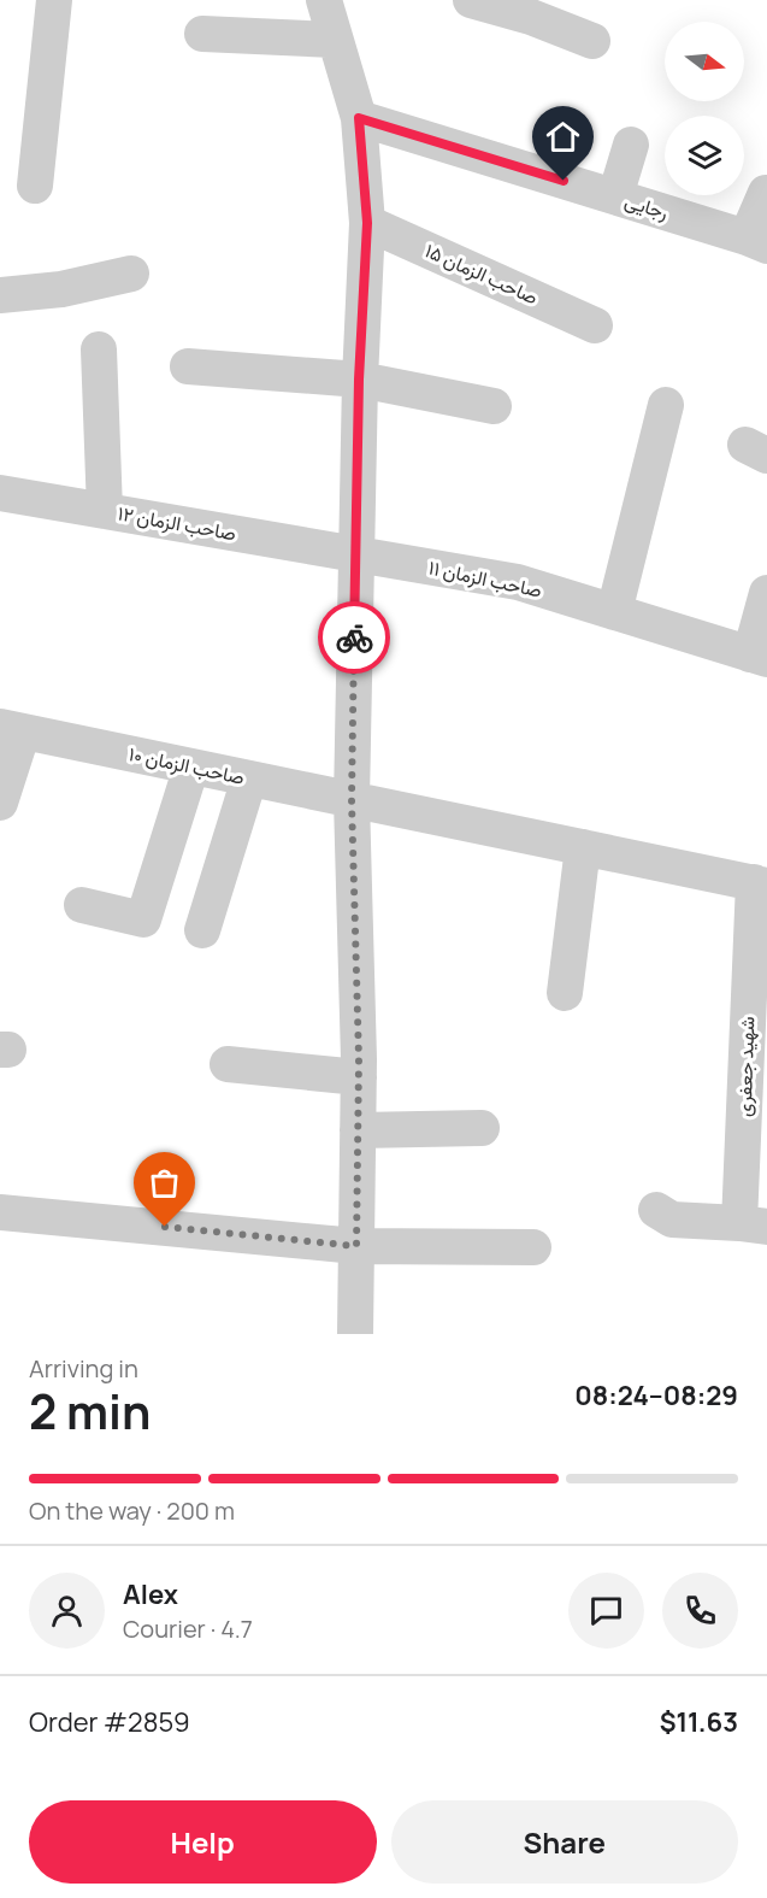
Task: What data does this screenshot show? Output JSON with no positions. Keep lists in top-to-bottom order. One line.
{"streets":{"street":["رجایی","صاحب الزمان ۱۵","صاحب الزمان ۱۲","صاحب الزمان ۱۱","صاحب الزمان ۱۰","شهید جعفری"]},"crossings":[["صاحب الزمان ۱۲","صاحب الزمان ۱۱"],["صاحب الزمان ۱۰","شهید جعفری"]],"north":"right","page":{"heading":["2 min","Arriving in","08:24–08:29"],"panel":["Alex","Courier · 4.7","Order #2859","$11.63"],"bar":"On the way · 200 m","buttons":["Help","Share"]}}
